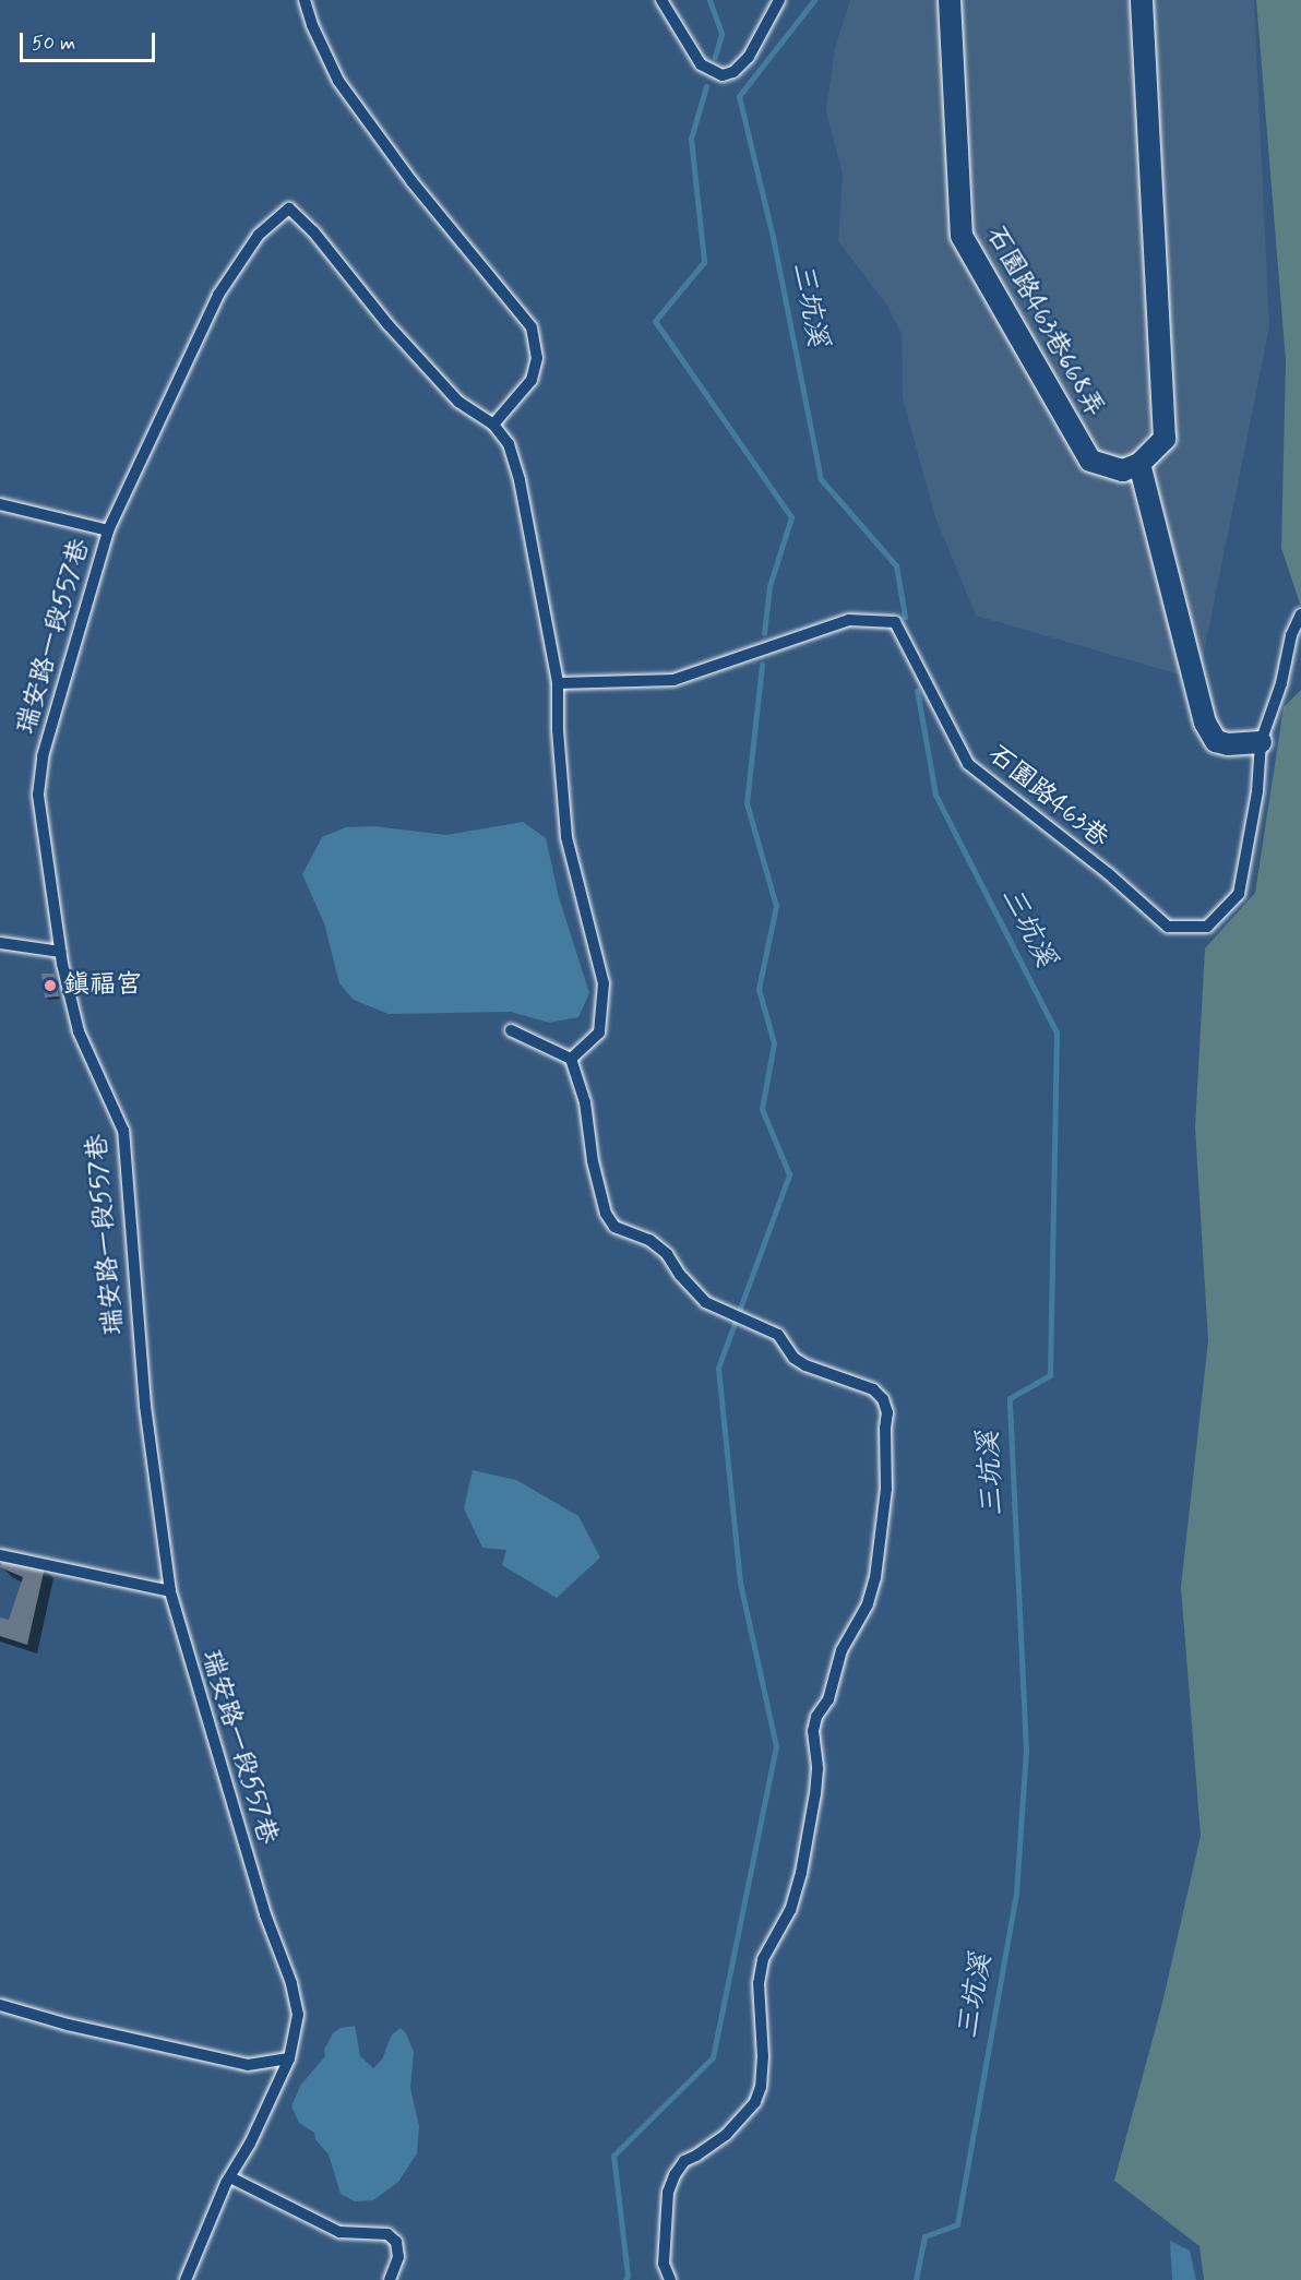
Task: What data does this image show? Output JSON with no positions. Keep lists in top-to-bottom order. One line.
{"streets":{"street":["石園路463巷668弄"],"lane":["瑞安路一段557巷","石園路463巷"]},"water":["三坑溪"],"places":["鎮福宮"],"scale_bar":"50 m"}
